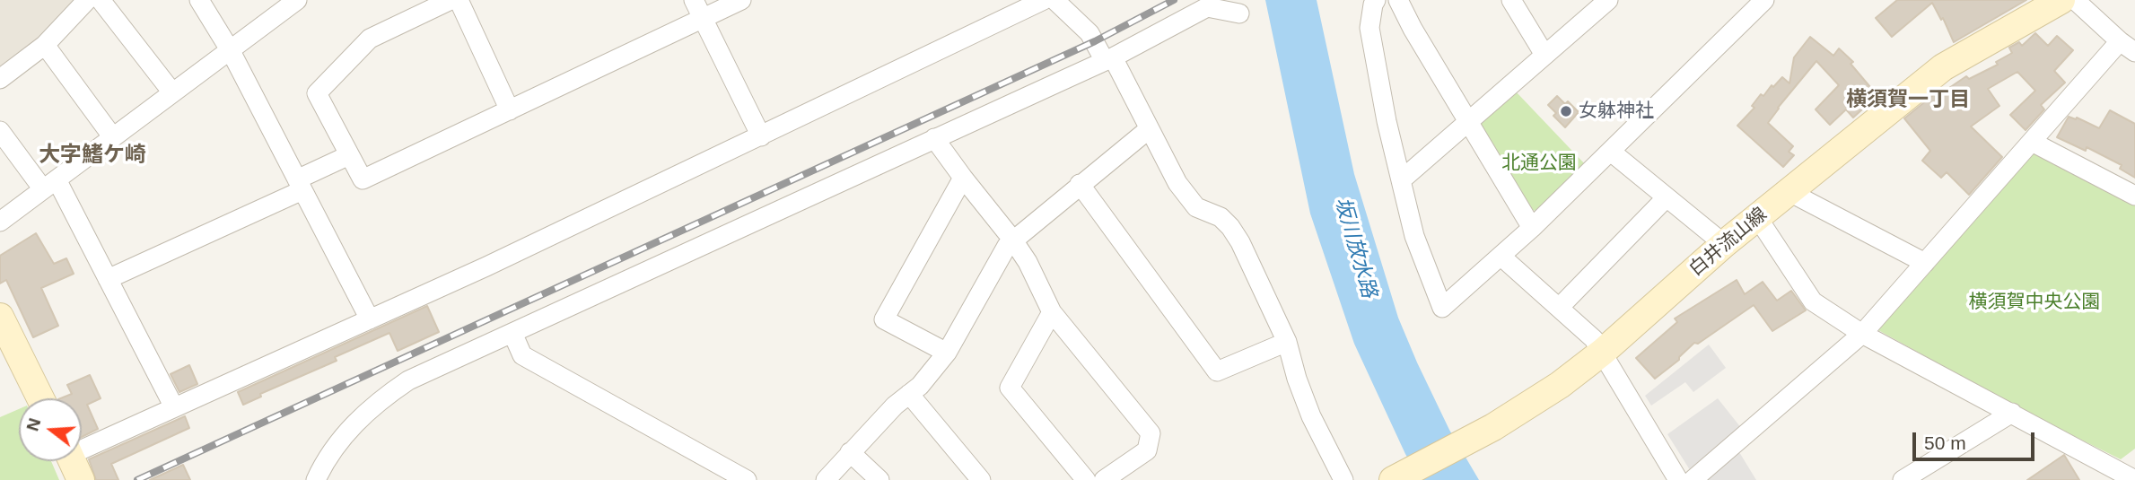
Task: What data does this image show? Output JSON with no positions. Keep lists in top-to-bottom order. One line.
{"streets":{"main road":["白井流山線"]},"districts":["横須賀一丁目","大字鰭ケ崎"],"water":["坂川放水路"],"parks":["北通公園","横須賀中央公園"],"places":["女躰神社"],"scale_bar":"50 m","north":"left"}
